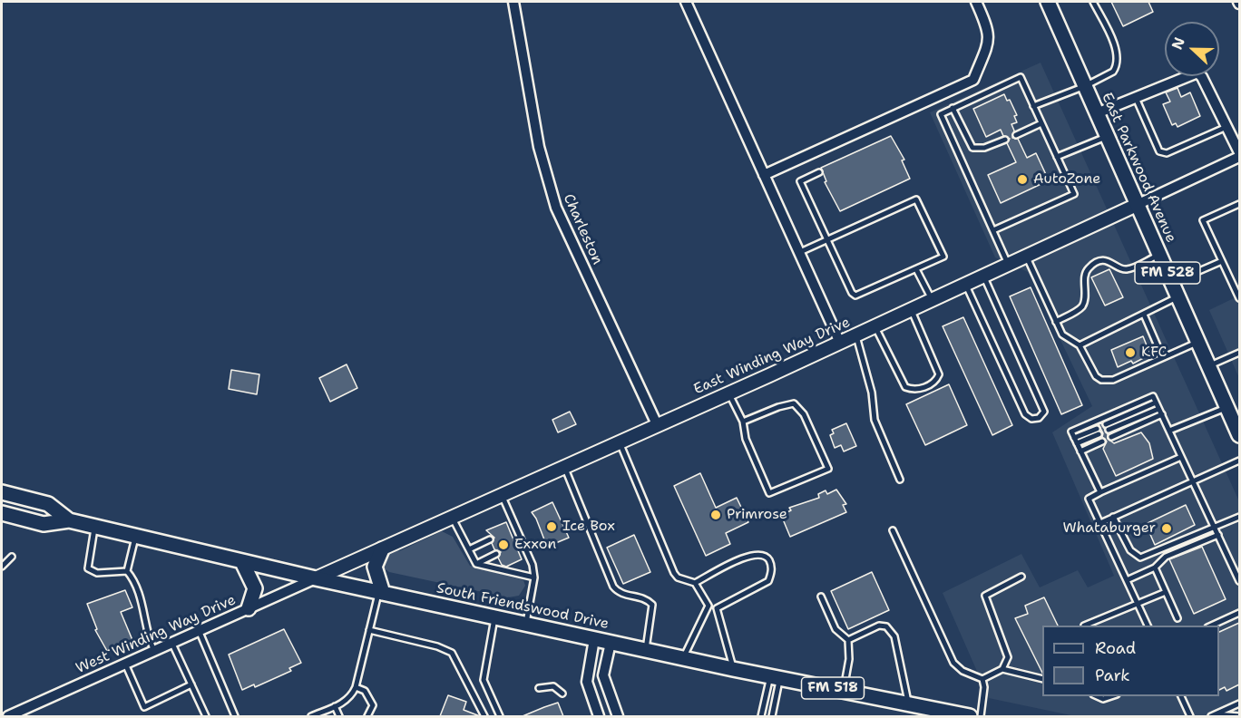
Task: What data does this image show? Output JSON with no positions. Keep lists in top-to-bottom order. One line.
{"streets":{"main road":["East Parkwood Avenue","FM 528","South Friendswood Drive","FM 518"],"street":["Charleston","East Winding Way Drive","West Winding Way Drive"]},"crossings":[["East Parkwood Avenue","East Winding Way Drive"],["Charleston","East Winding Way Drive"],["East Winding Way Drive","South Friendswood Drive"],["East Winding Way Drive","West Winding Way Drive"],["South Friendswood Drive","West Winding Way Drive"]],"places":["AutoZone","KFC","Primrose","Ice Box","Whataburger","Exxon"],"legend":["Road","Park"],"north":"left"}
